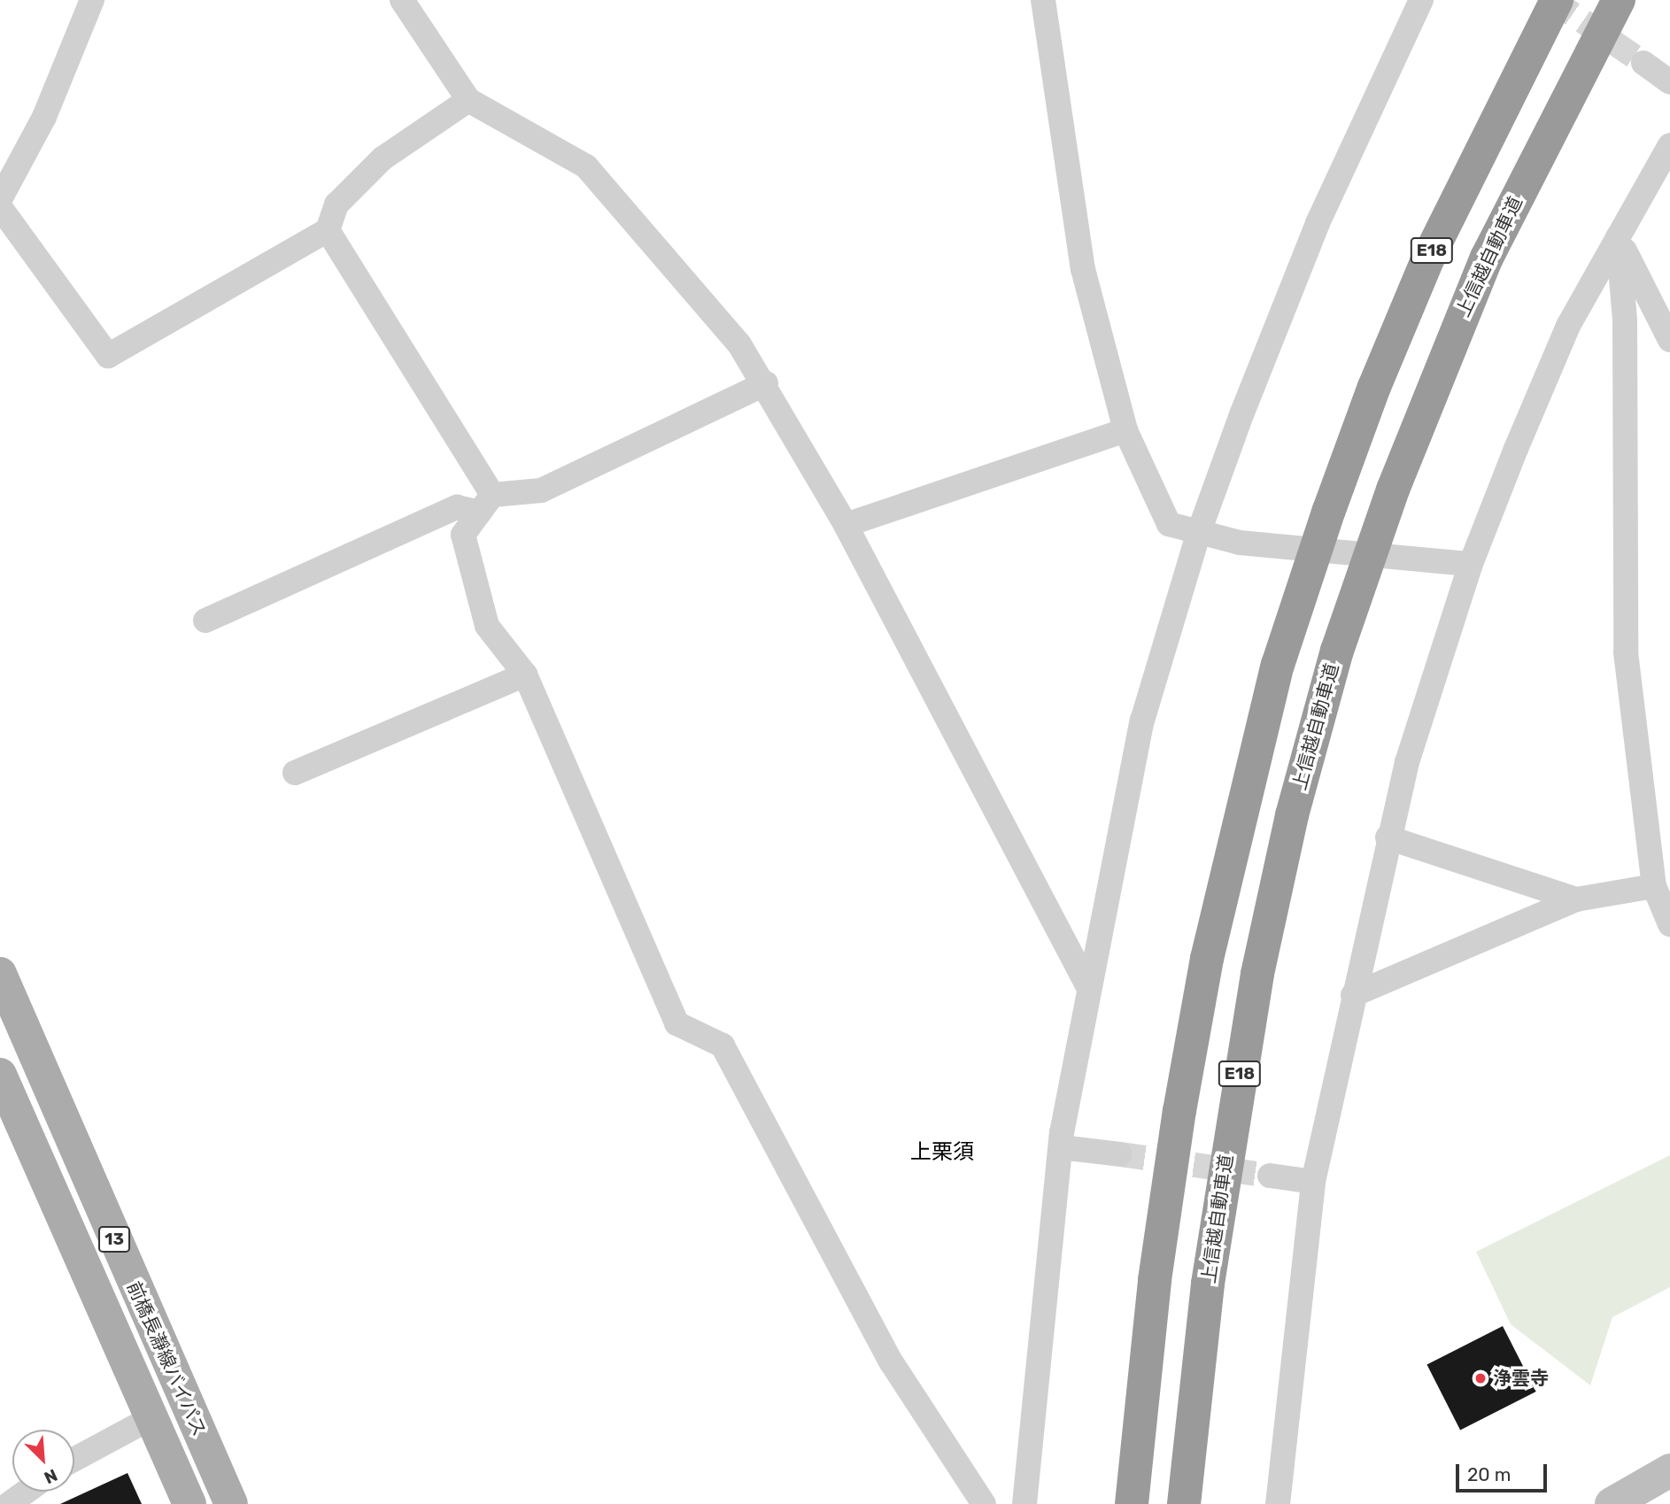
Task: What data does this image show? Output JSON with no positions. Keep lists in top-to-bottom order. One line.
{"streets":{"highway":["E18","上信越自動車道"],"main road":["13","前橋長瀞線バイパス"]},"districts":["上栗須"],"places":["浄雲寺"],"scale_bar":"20 m","north":"bottom right"}
